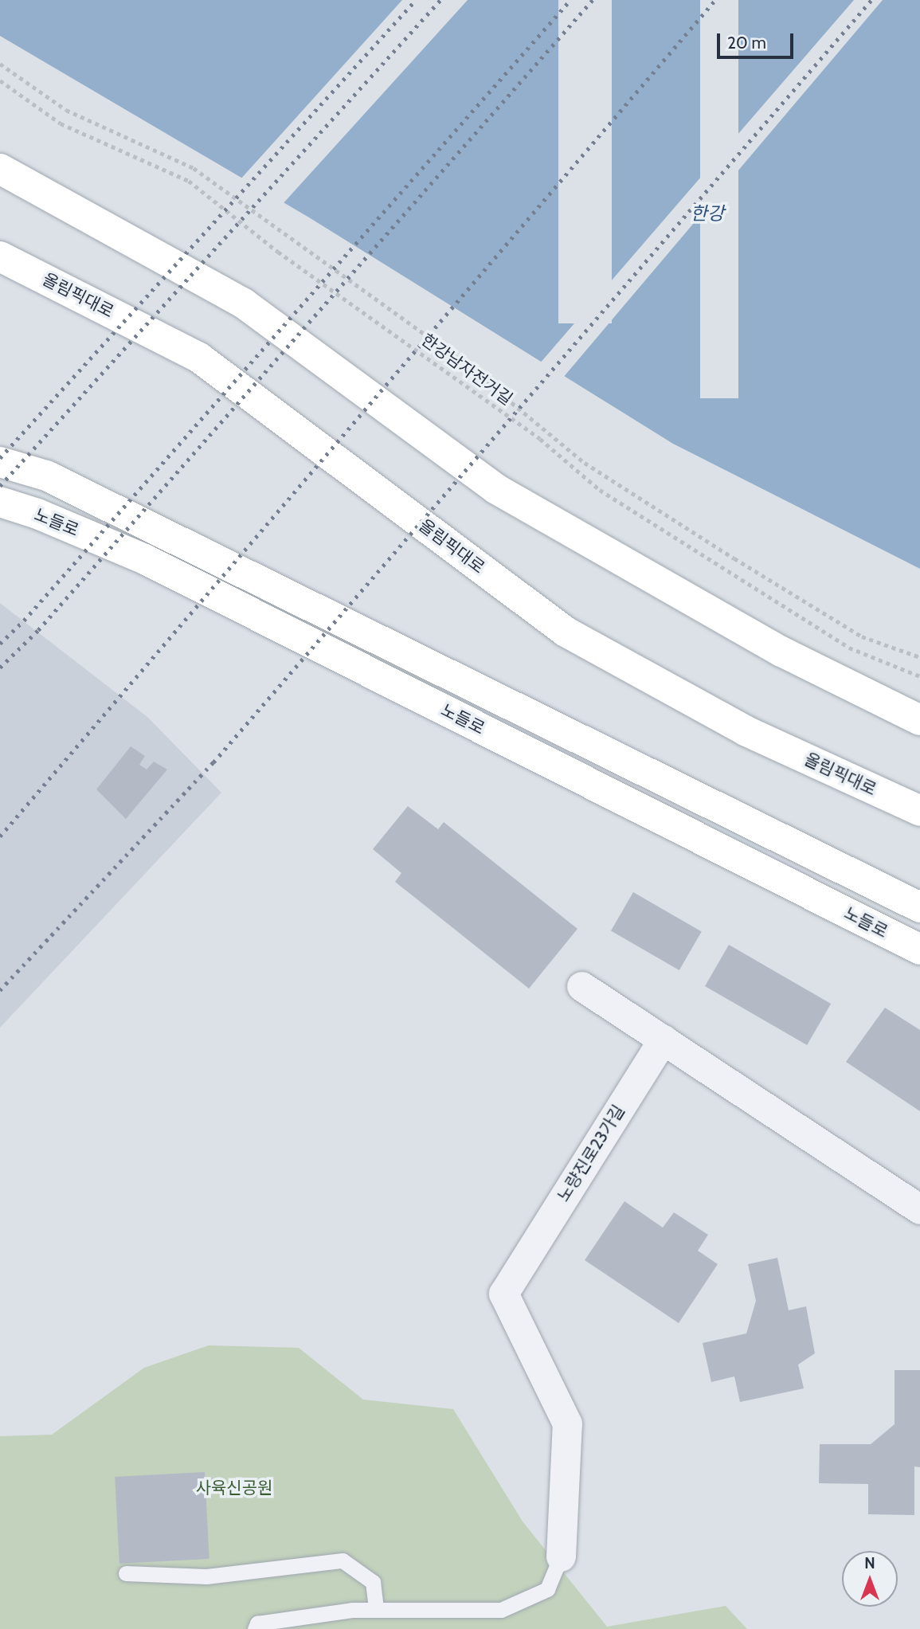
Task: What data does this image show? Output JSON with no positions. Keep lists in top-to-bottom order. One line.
{"streets":{"main road":["올림픽대로","노들로"],"street":["노량진로23가길"],"path":["한강남자전거길"]},"water":["한강"],"parks":["사육신공원"],"scale_bar":"20 m","north":"top"}
